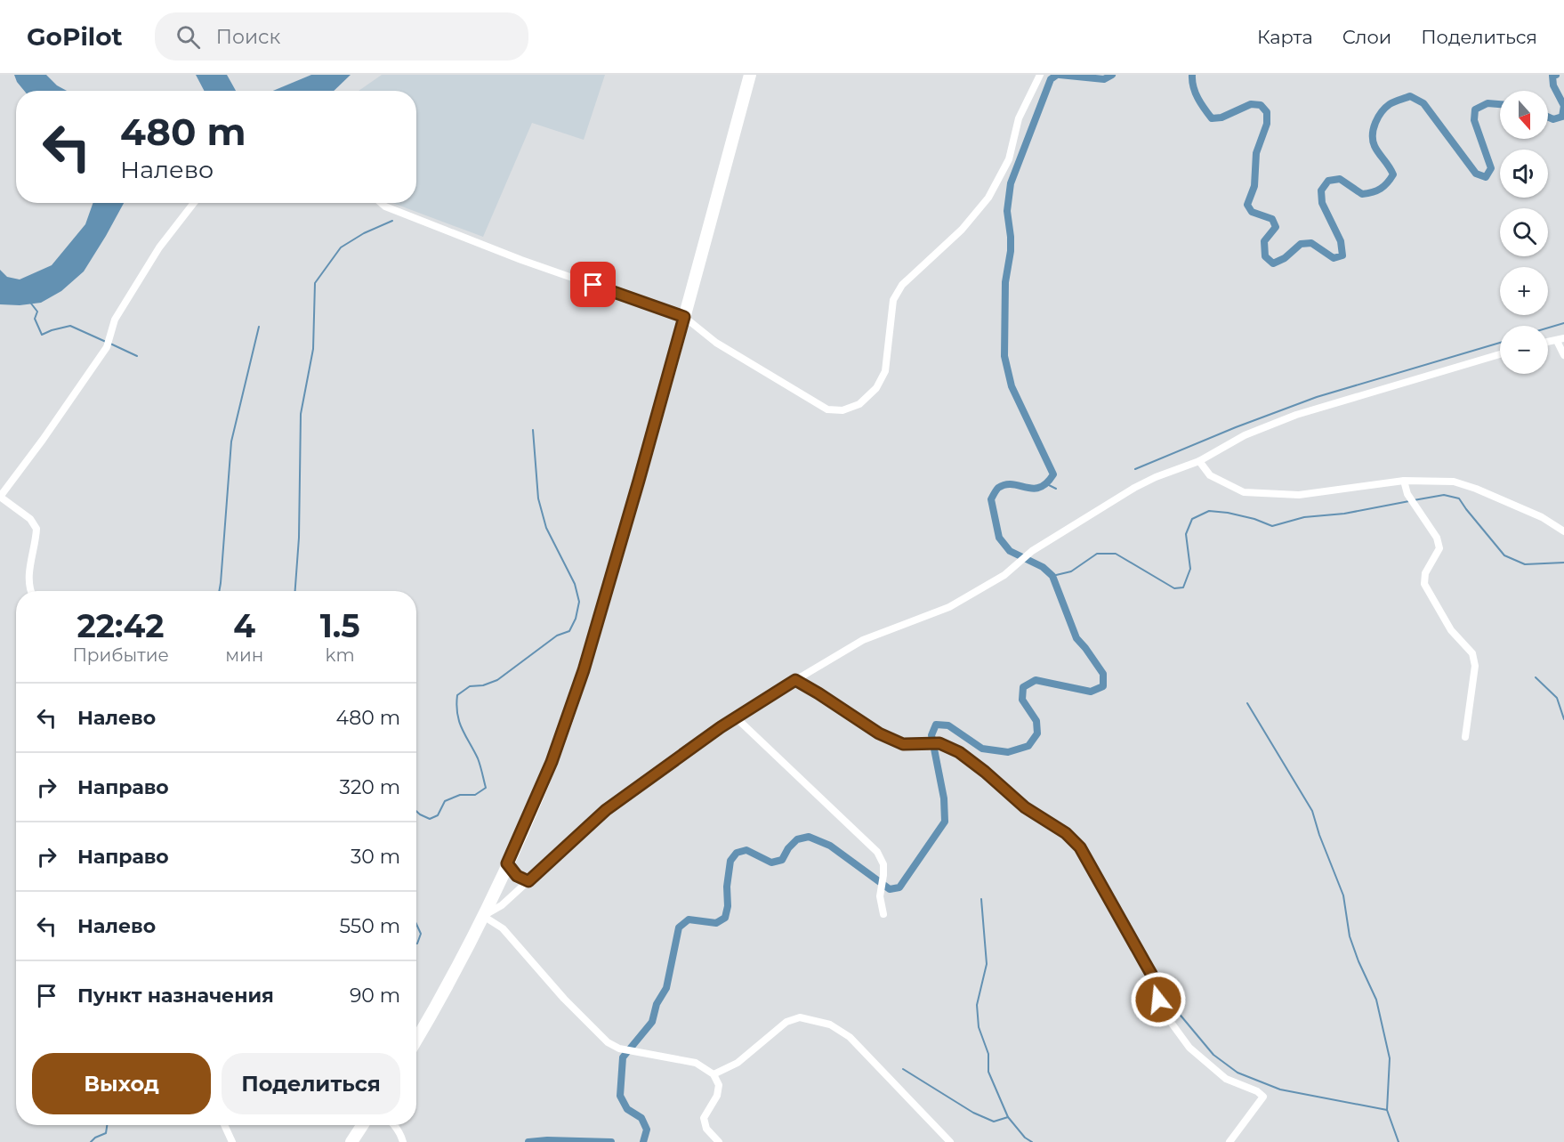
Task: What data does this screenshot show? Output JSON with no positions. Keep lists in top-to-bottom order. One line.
{"north":"bottom","page":{"header":"GoPilot","search":"Поиск","nav":["Карта","Слои","Поделиться"],"map_buttons":["+","−"],"turn":["480 m","Налево"],"eta":["22:42","Прибытие","4","мин","1.5","km"],"list":[{"name":"Налево","value":"480 m"},{"name":"Направо","value":"320 m"},{"name":"Направо","value":"30 m"},{"name":"Налево","value":"550 m"},{"name":"Пункт назначения","value":"90 m"}],"buttons":["Выход","Поделиться"]}}
